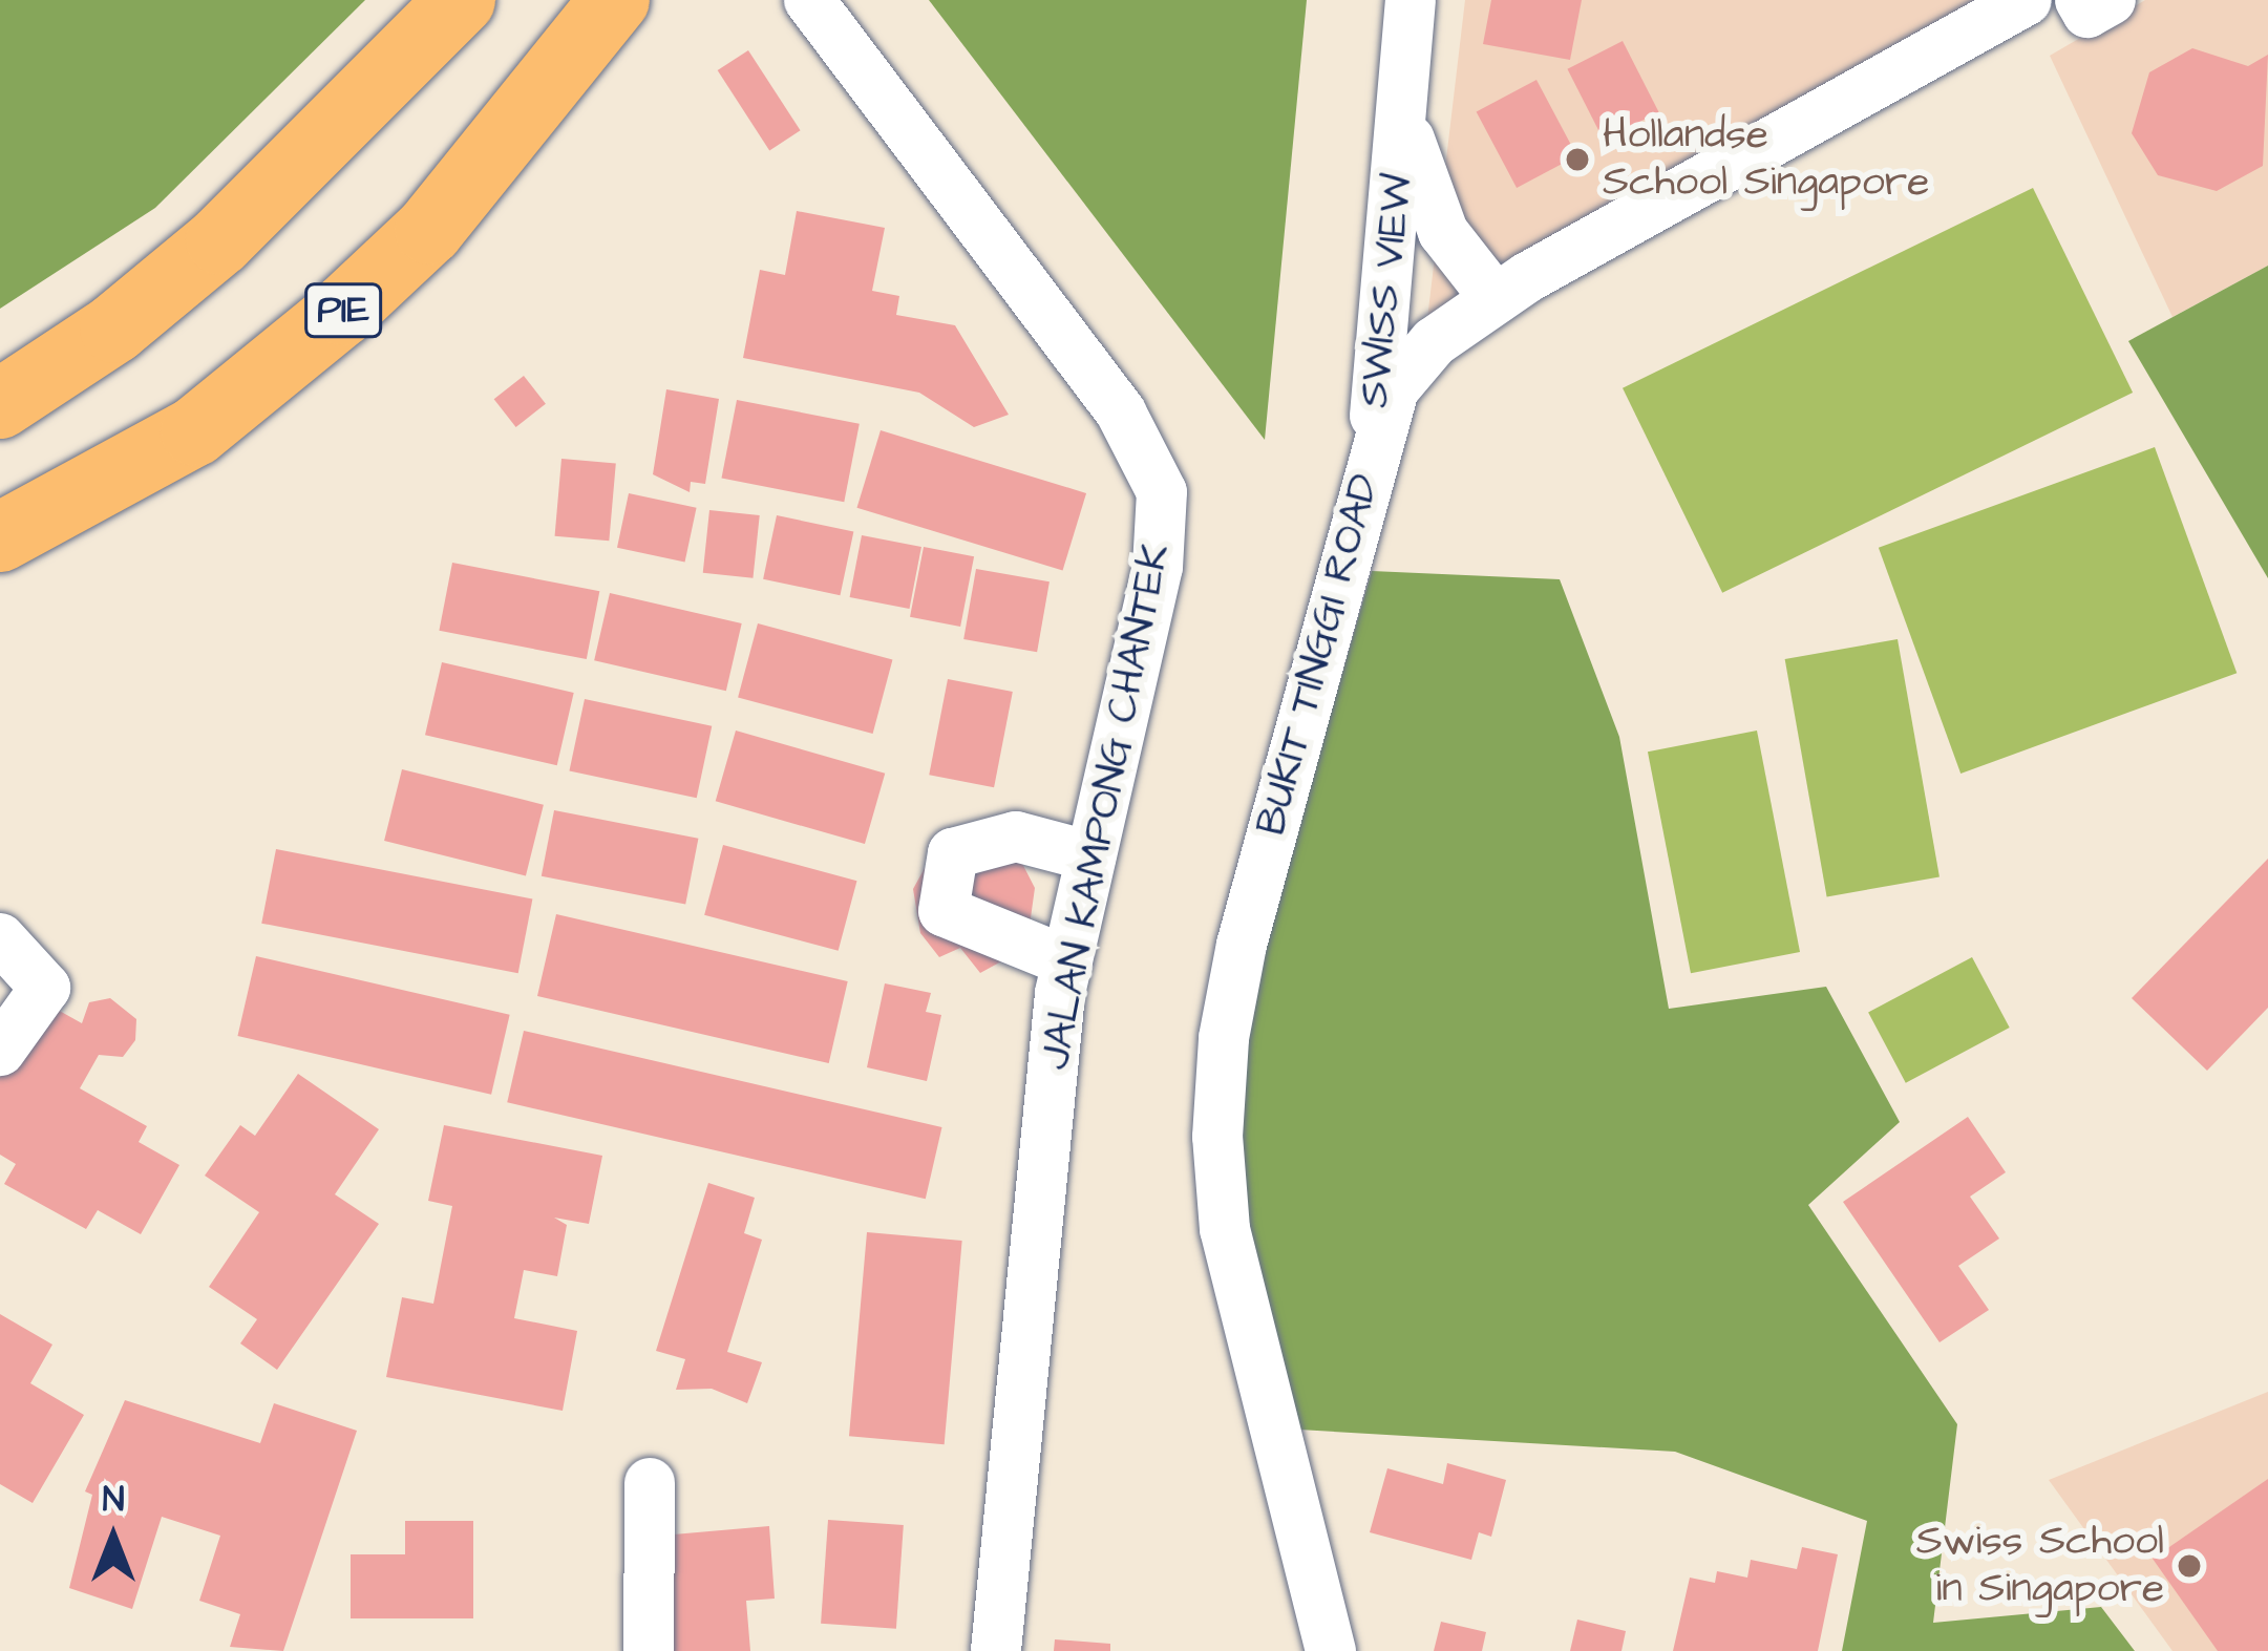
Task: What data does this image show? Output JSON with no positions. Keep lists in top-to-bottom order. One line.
{"streets":{"highway":["PIE"],"street":["SWISS VIEW","BUKIT TINGGI ROAD","JALAN KAMPONG CHANTEK"]},"crossings":[["SWISS VIEW","BUKIT TINGGI ROAD"]],"places":["Hollandse School Singapore","Swiss School in Singapore"],"north":"top"}
